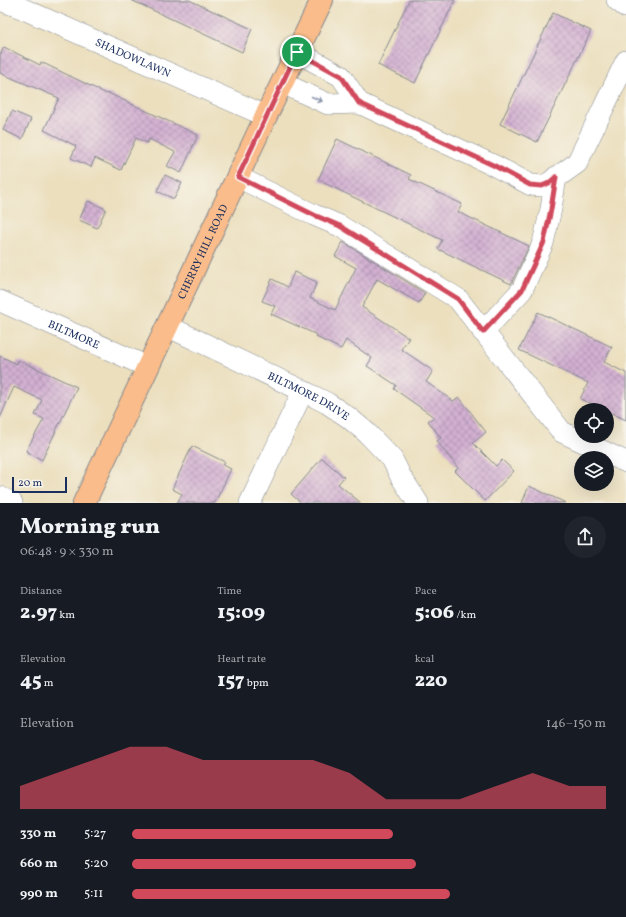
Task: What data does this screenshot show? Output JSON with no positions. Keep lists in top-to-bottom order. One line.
{"streets":{"main road":["CHERRY HILL ROAD"],"street":["SHADOWLAWN","BILTMORE","BILTMORE DRIVE"]},"crossings":[["SHADOWLAWN","CHERRY HILL ROAD"],["CHERRY HILL ROAD","BILTMORE"],["CHERRY HILL ROAD","BILTMORE DRIVE"]],"scale_bar":"20 m","page":{"scale":"20 m","heading":["Morning run","06:48 · 9 × 330 m"],"stats":[["Distance","2.97 km"],["Time","15:09"],["Pace","5:06 /km"],["Elevation","45 m"],["Heart rate","157 bpm"],["kcal","220"]],"chart":["Elevation","146–150 m"],"list":[{"name":"330 m","note":"5:27"},{"name":"660 m","note":"5:20"},{"name":"990 m","note":"5:11"}]}}
